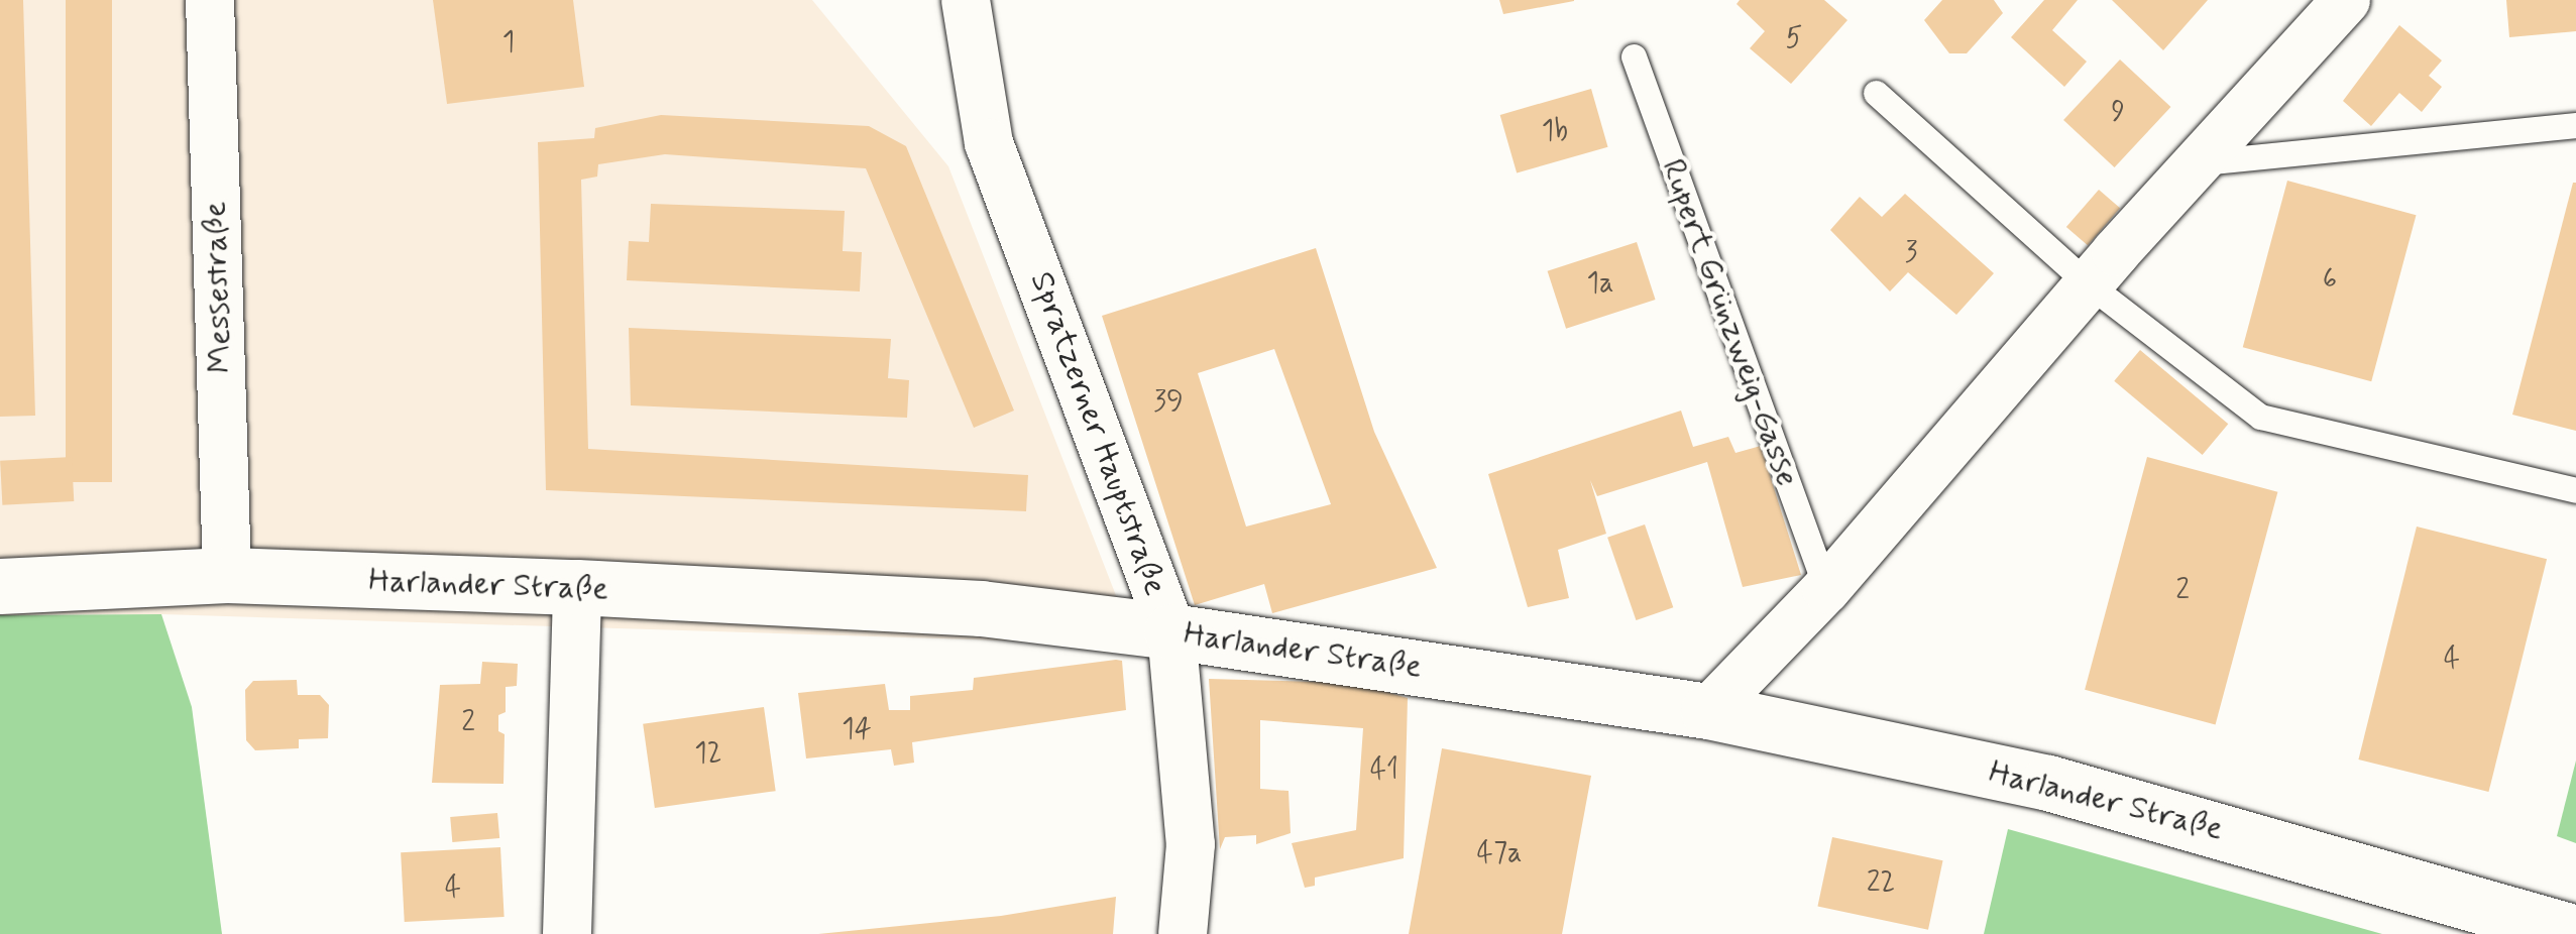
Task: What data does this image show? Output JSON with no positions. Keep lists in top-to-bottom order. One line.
{"streets":{"main road":["Harlander Straße"],"street":["Messestraße","Spratzerner Hauptstraße"],"lane":["Rupert Grünzweig-Gasse"]},"crossings":[["Messestraße","Harlander Straße"],["Spratzerner Hauptstraße","Harlander Straße"]],"house_numbers":["5","1","9","1b","3","6","1a","39","2","4","2","14","12","41","47a","22","4"]}
